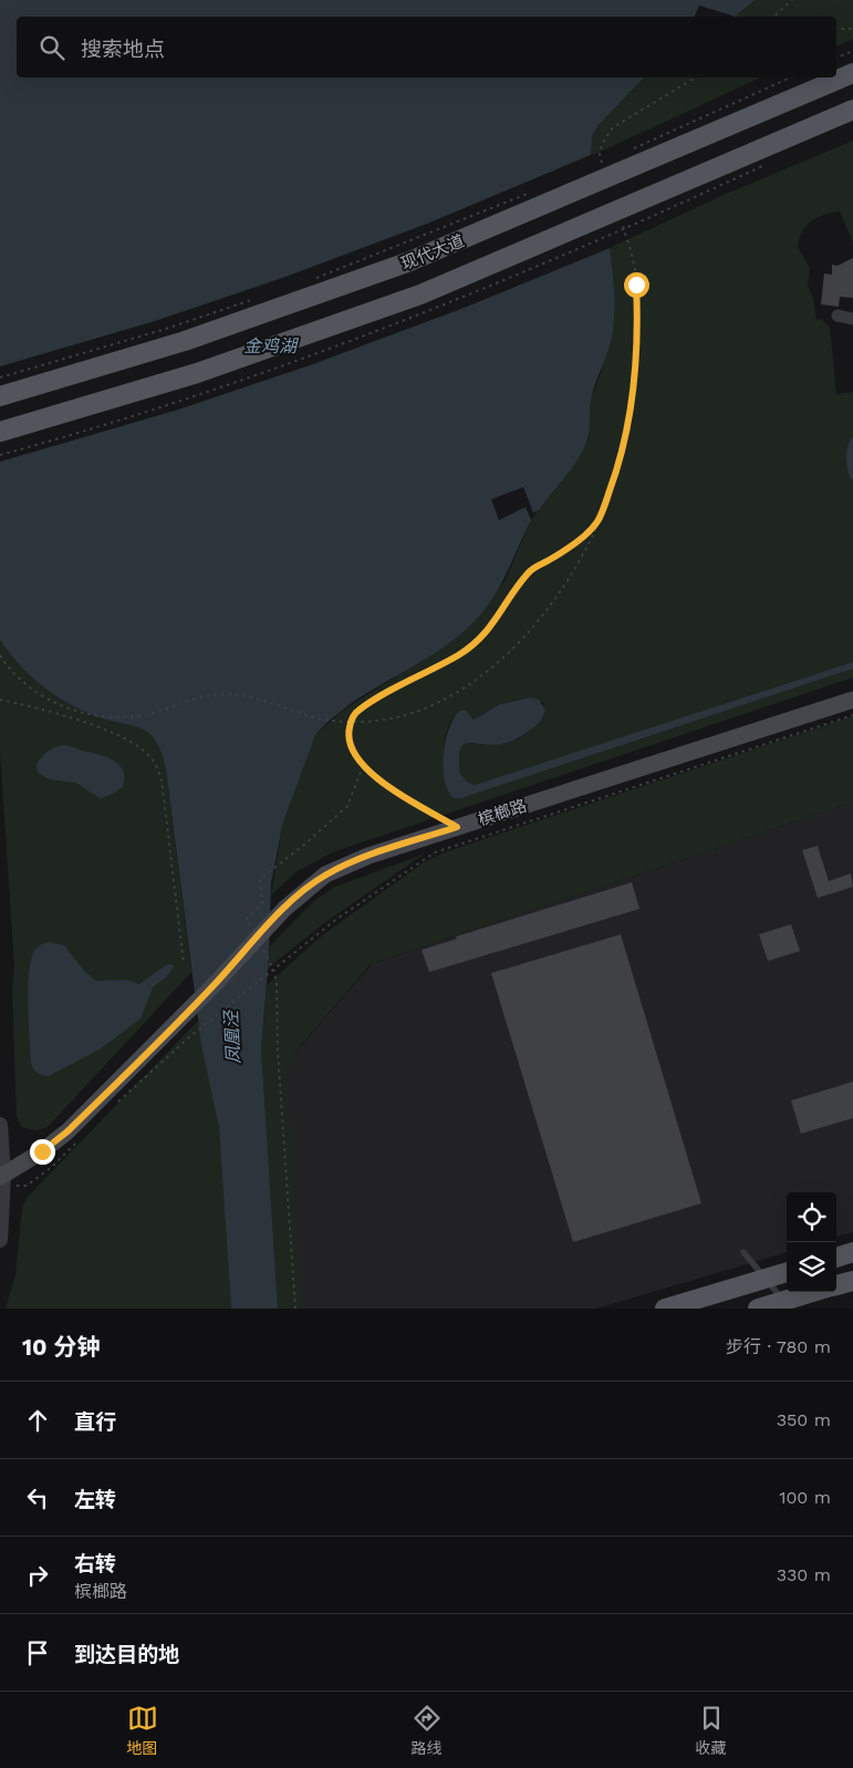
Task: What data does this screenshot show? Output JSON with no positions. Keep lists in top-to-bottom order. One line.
{"streets":{"main road":["现代大道","槟榔路"]},"water":["金鸡湖","凤凰泾"],"page":{"search":"搜索地点","heading":["10 分钟","步行 · 780 m"],"list":[["直行","350 m"],["左转","100 m"],["右转","槟榔路","330 m"],"到达目的地"],"nav":["地图","路线","收藏"]}}
